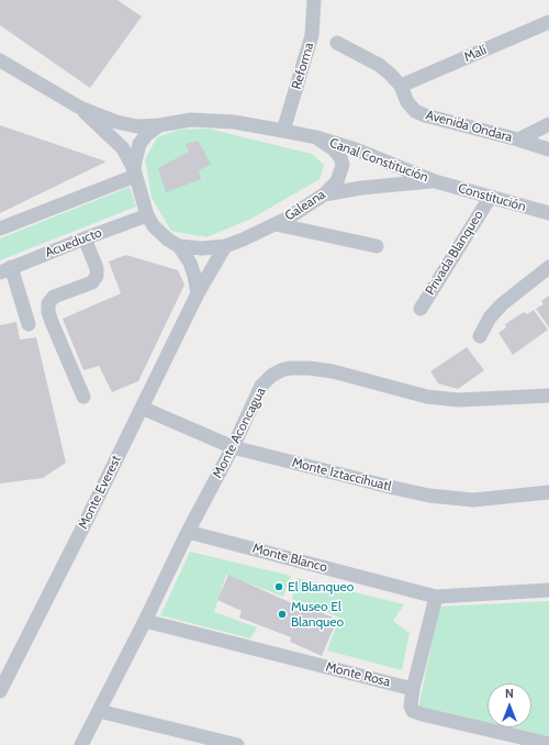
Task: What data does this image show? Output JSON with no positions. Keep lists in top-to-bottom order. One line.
{"streets":{"street":["Malí","Reforma","Avenida Ondara","Canal Constitución","Constitución","Galeana","Acueducto","Privada Blanqueo","Monte Aconcagua","Monte Iztaccíhuatl","Monte Everest","Monte Blanco","Monte Rosa"]},"crossings":[["Malí","Avenida Ondara"],["Reforma","Galeana"],["Canal Constitución","Constitución"],["Canal Constitución","Galeana"],["Constitución","Privada Blanqueo"],["Galeana","Monte Everest"],["Monte Aconcagua","Monte Iztaccíhuatl"],["Monte Aconcagua","Monte Blanco"],["Monte Aconcagua","Monte Rosa"],["Monte Iztaccíhuatl","Monte Everest"]],"places":["El Blanqueo","Museo El Blanqueo"],"north":"top"}
